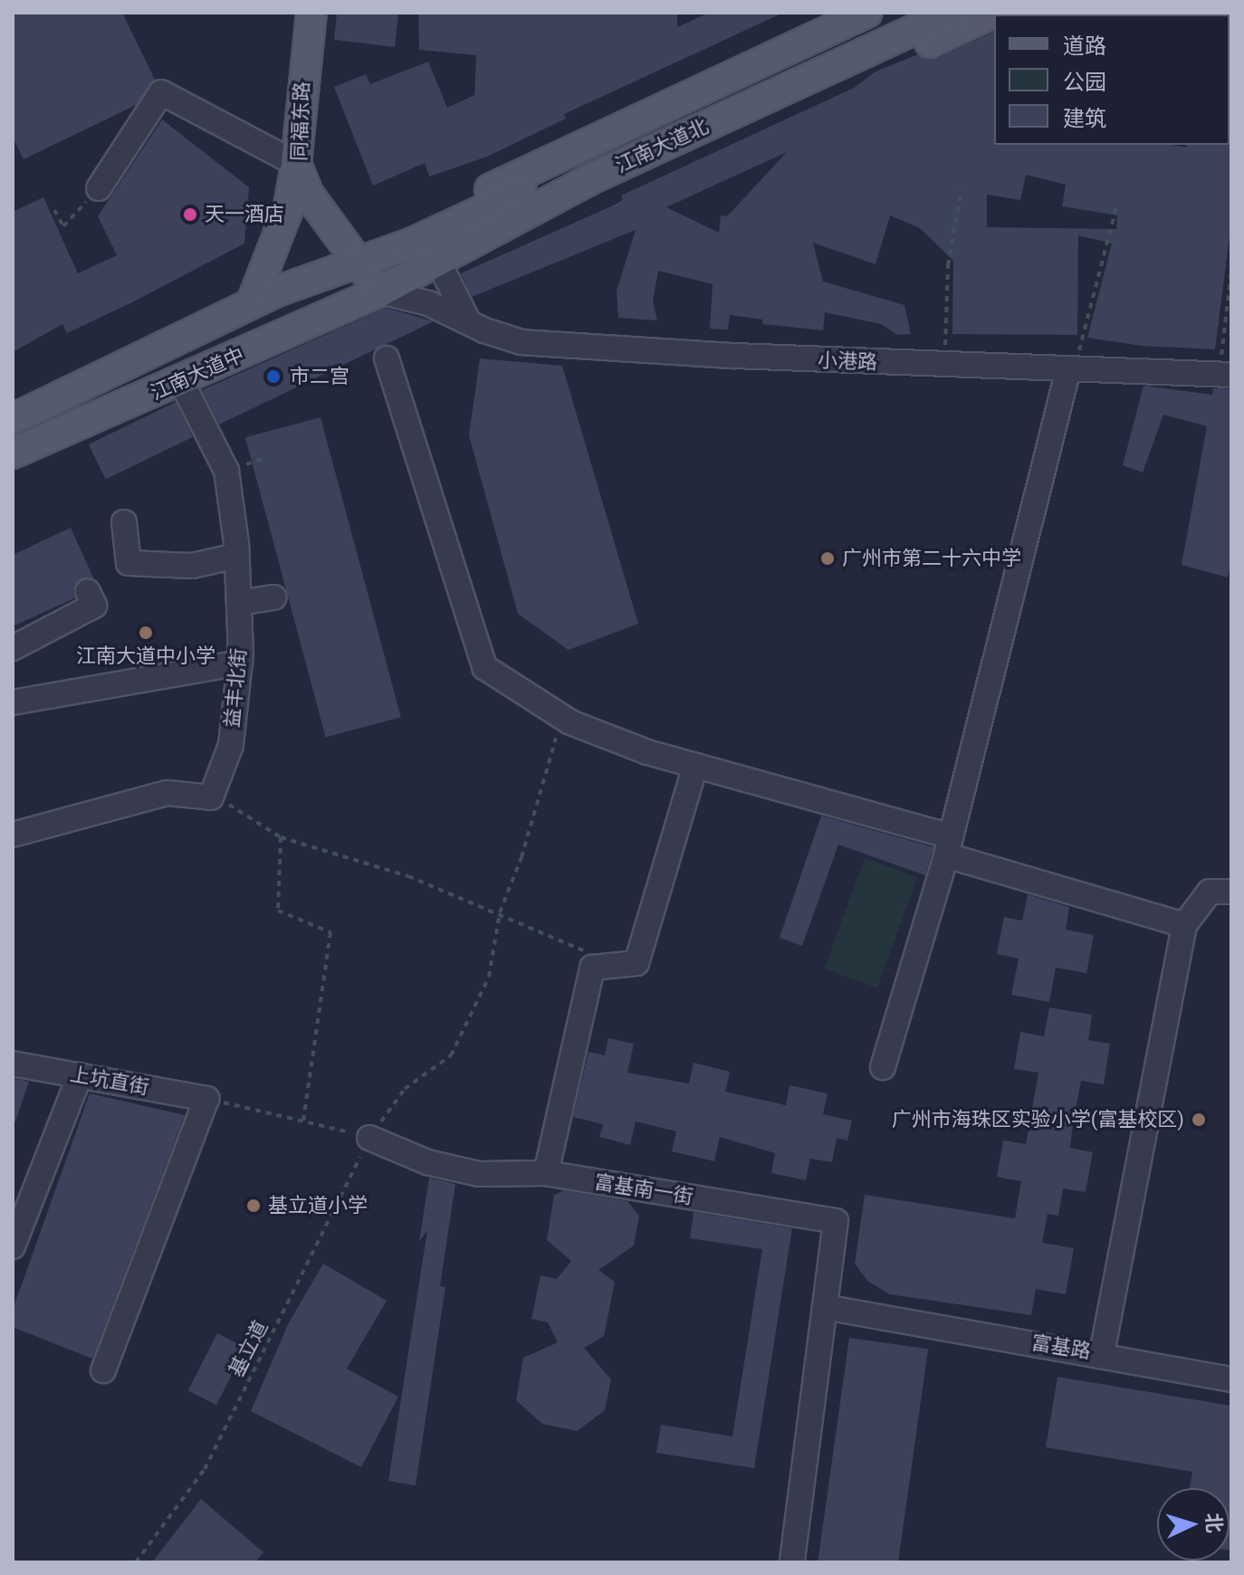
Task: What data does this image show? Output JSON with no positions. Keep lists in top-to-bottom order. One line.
{"streets":{"main road":["同福东路","江南大道北","江南大道中"],"street":["小港路","益丰北街","上坑直街","富基南一街","富基路"],"path":["基立道"]},"crossings":[["同福东路","江南大道北"],["同福东路","小港路"],["同福东路","江南大道中"],["江南大道北","小港路"],["江南大道北","江南大道中"],["小港路","江南大道中"],["江南大道中","益丰北街"],["富基南一街","富基路"],["富基南一街","基立道"]],"places":["天一酒店","市二宫","广州市第二十六中学","江南大道中小学","广州市海珠区实验小学(富基校区)","基立道小学"],"legend":["道路","公园","建筑"],"north":"right"}
